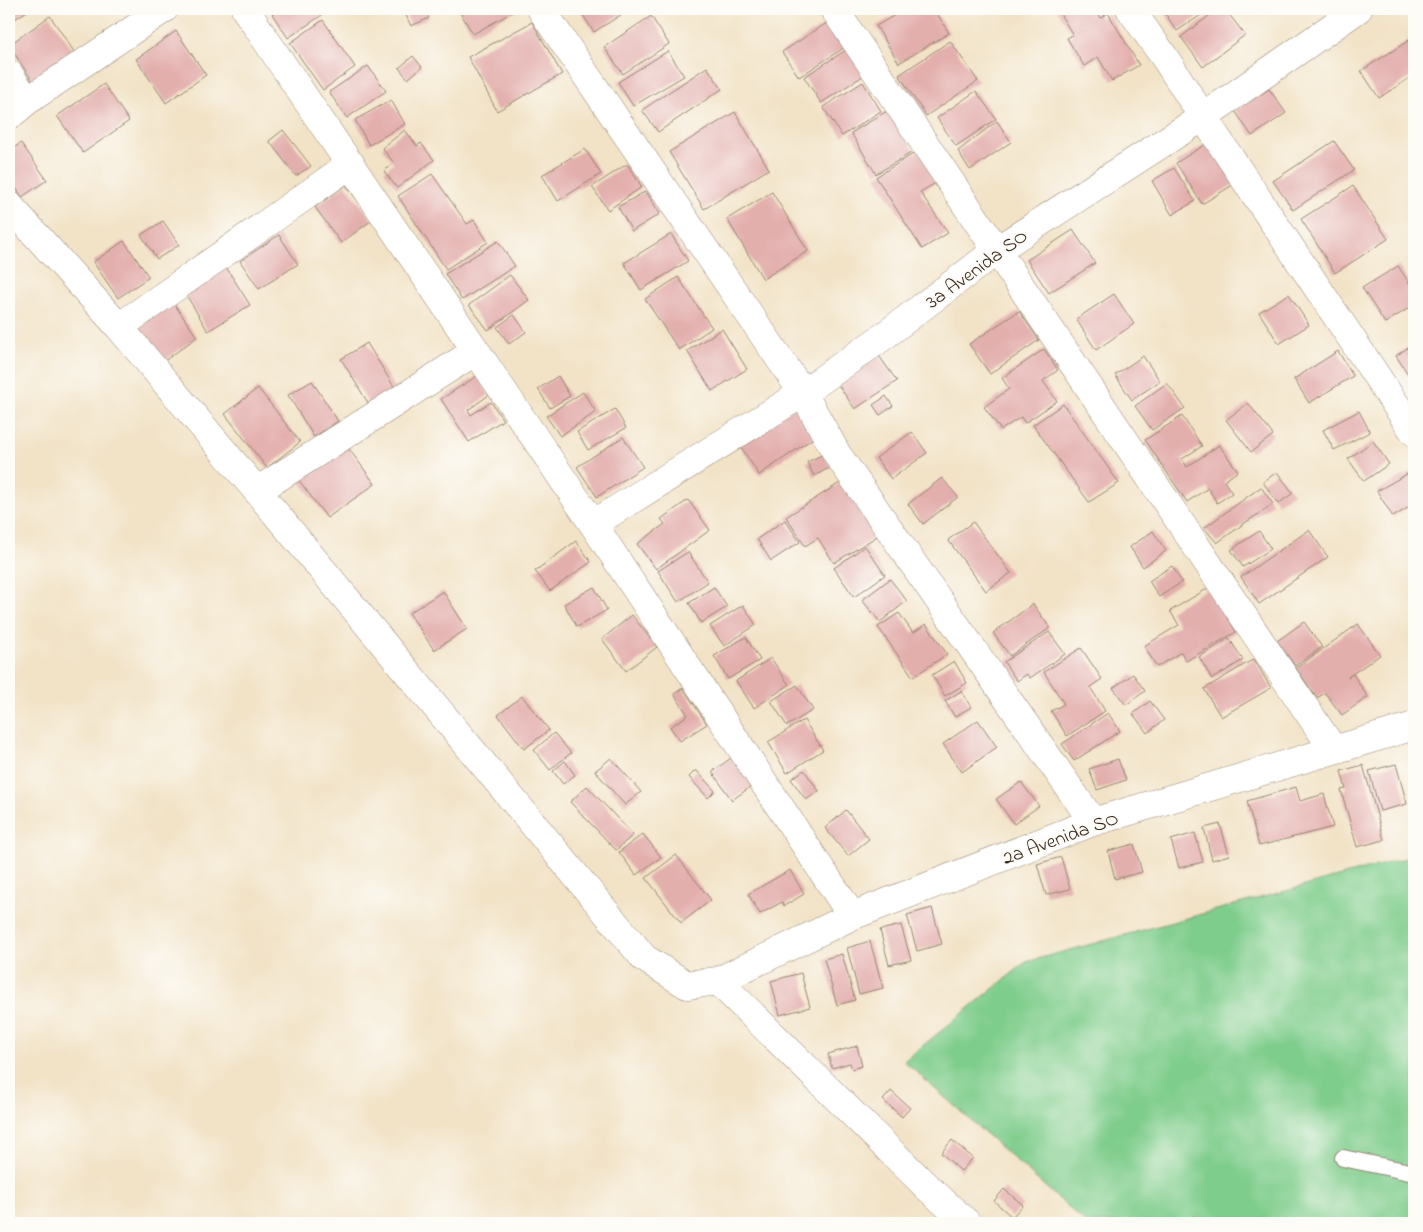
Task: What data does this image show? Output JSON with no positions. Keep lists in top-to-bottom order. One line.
{"streets":{"street":["3a Avenida SO","2a Avenida SO"]}}
